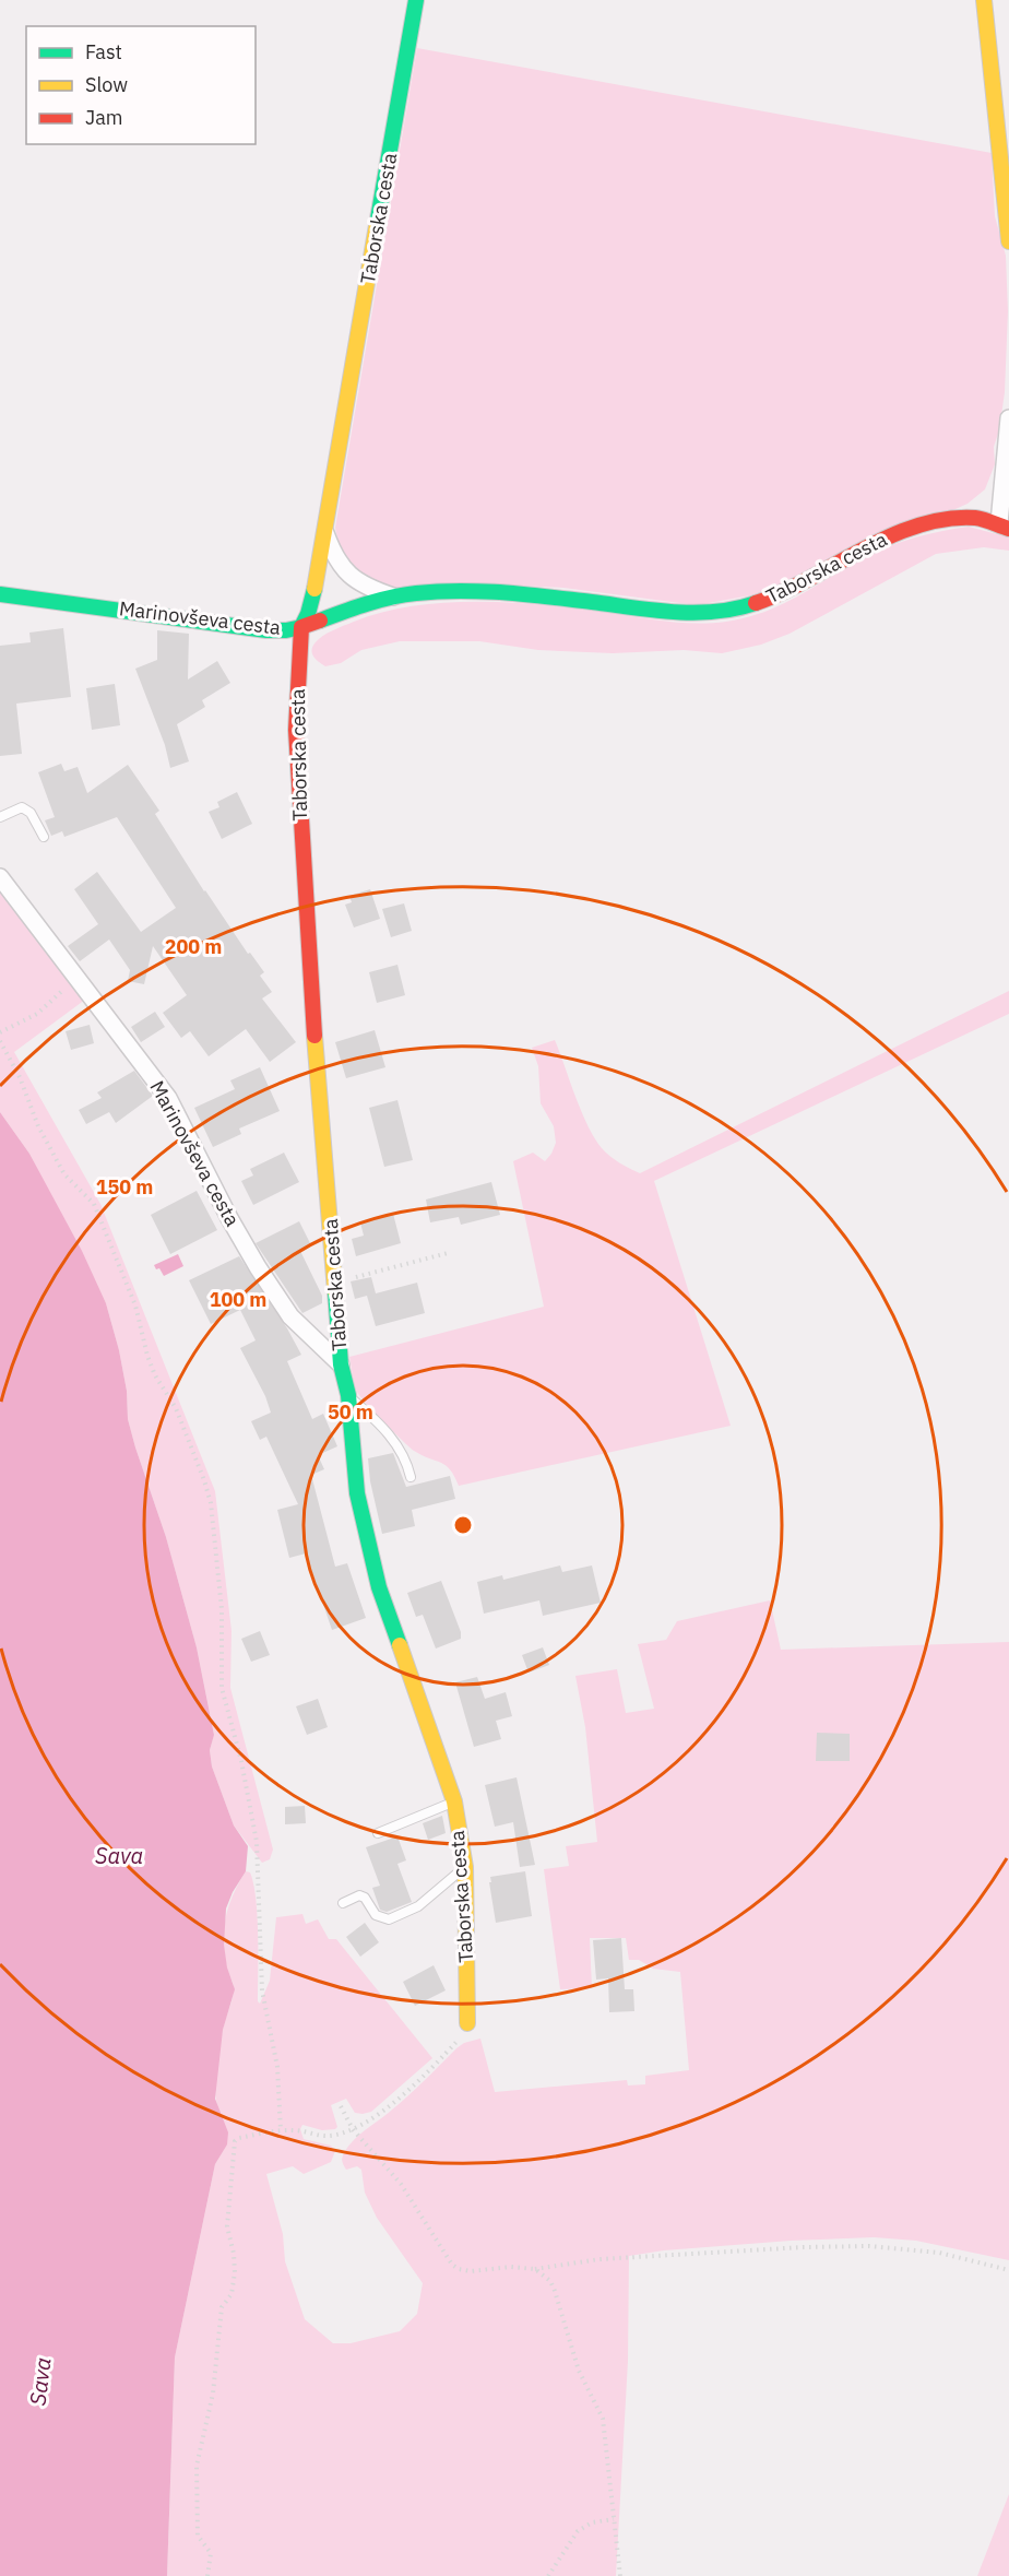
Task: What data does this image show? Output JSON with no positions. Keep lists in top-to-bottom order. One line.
{"streets":{"street":["Taborska cesta","Marinovševa cesta"]},"crossings":[["Taborska cesta","Marinovševa cesta"]],"water":["Sava"],"legend":["Fast","Slow","Jam"],"rings":["200 m","150 m","100 m","50 m"]}
